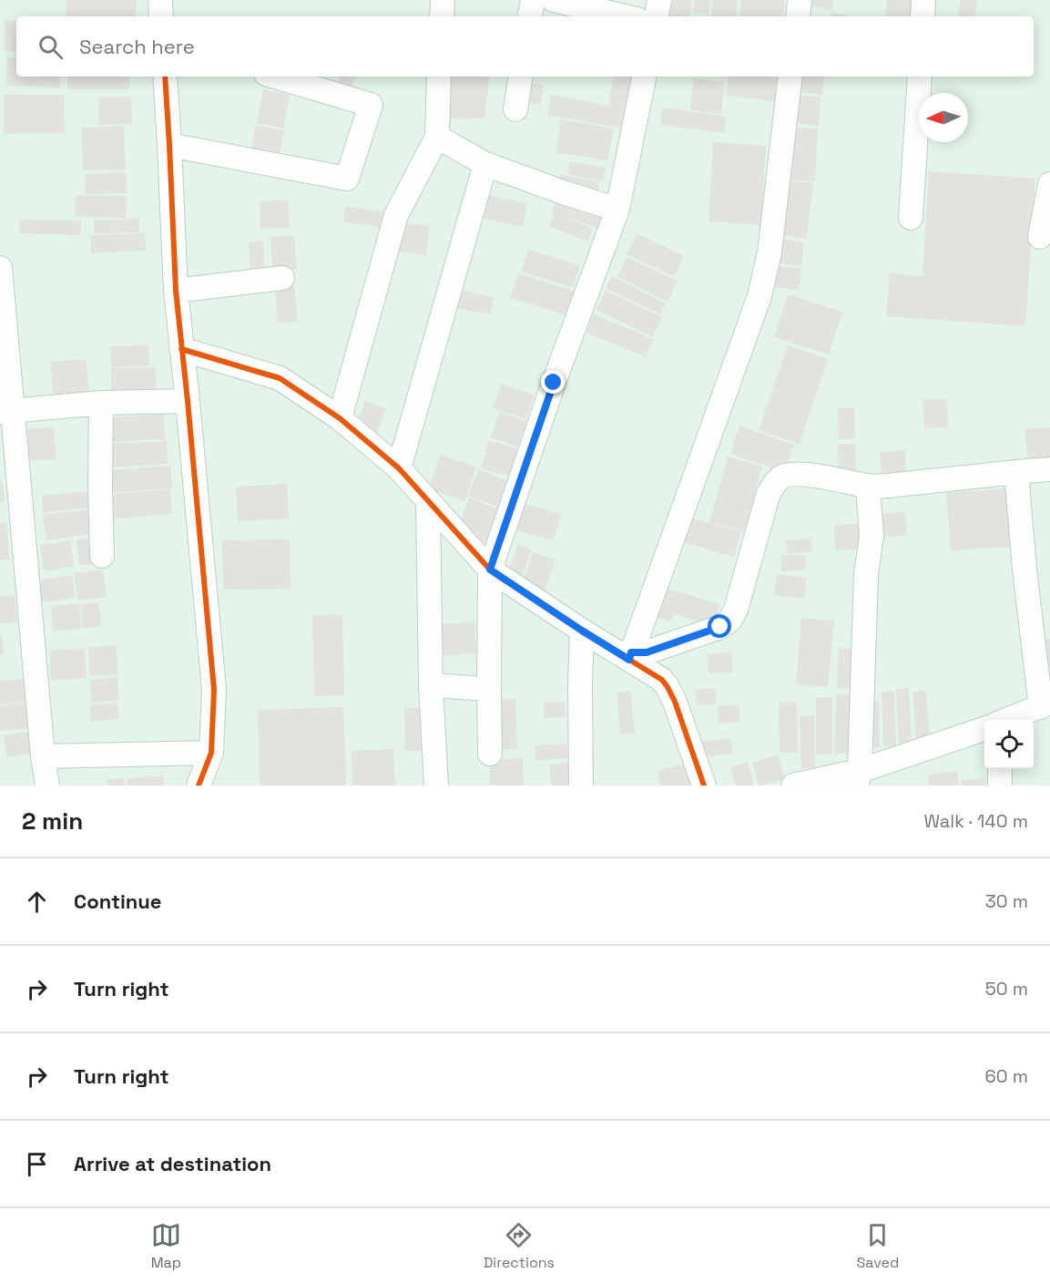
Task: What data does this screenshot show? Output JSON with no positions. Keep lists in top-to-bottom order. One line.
{"north":"left","page":{"search":"Search here","heading":["2 min","Walk · 140 m"],"list":[["Continue","30 m"],["Turn right","50 m"],["Turn right","60 m"],"Arrive at destination"],"nav":["Map","Directions","Saved"]}}
